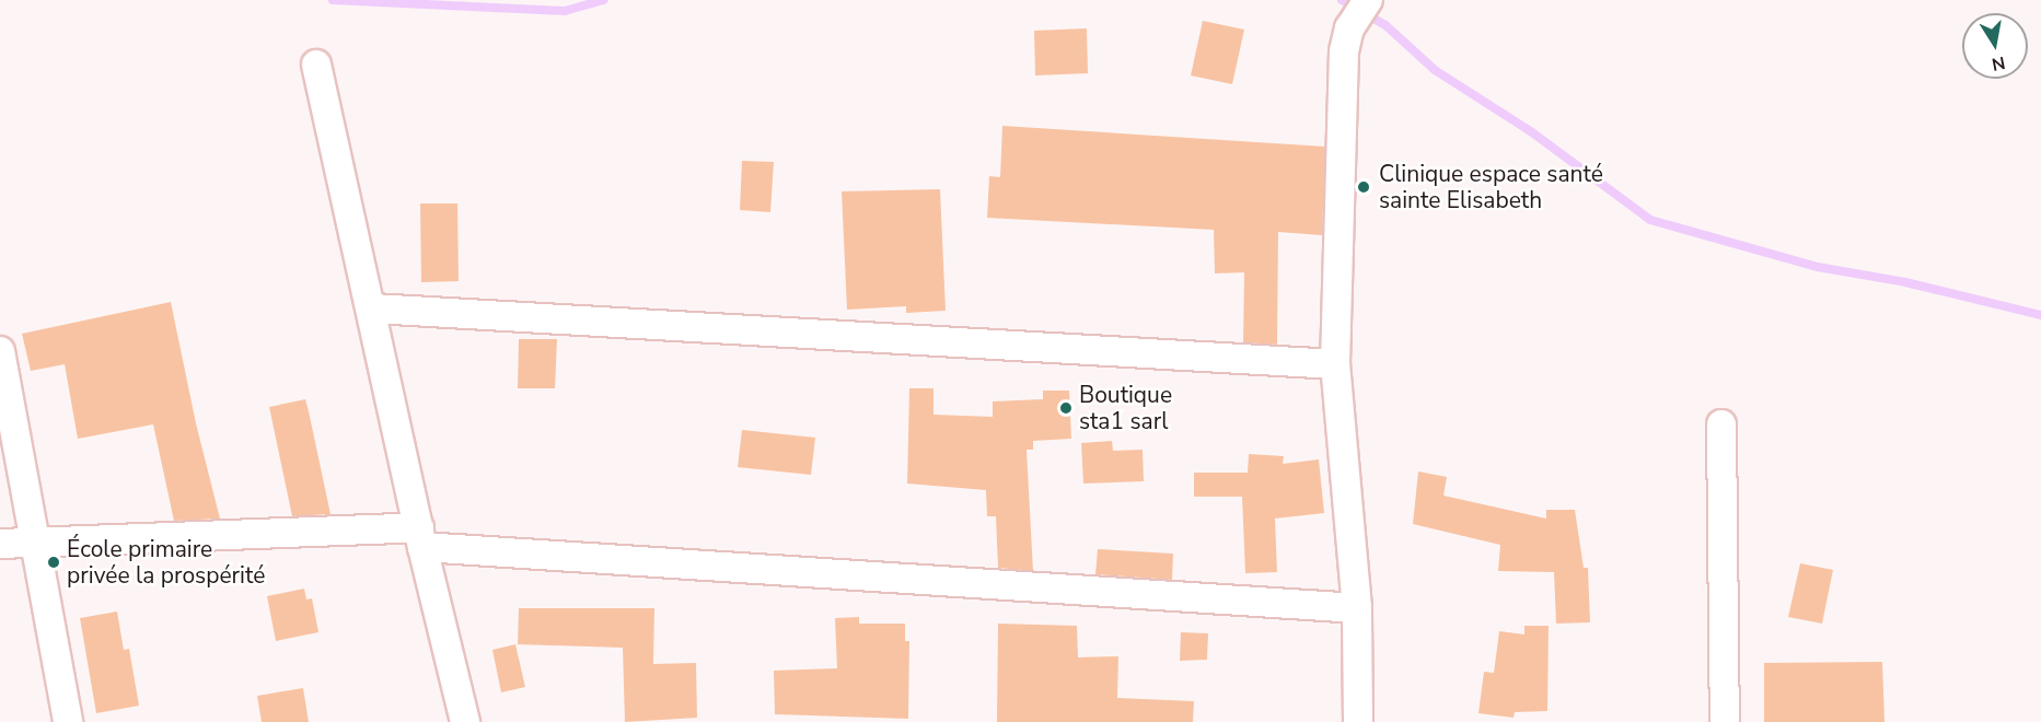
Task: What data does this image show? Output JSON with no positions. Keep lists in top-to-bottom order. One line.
{"places":["Clinique espace santé sainte Elisabeth","Boutique sta1 sarl","École primaire privée la prospérité"],"north":"bottom"}
